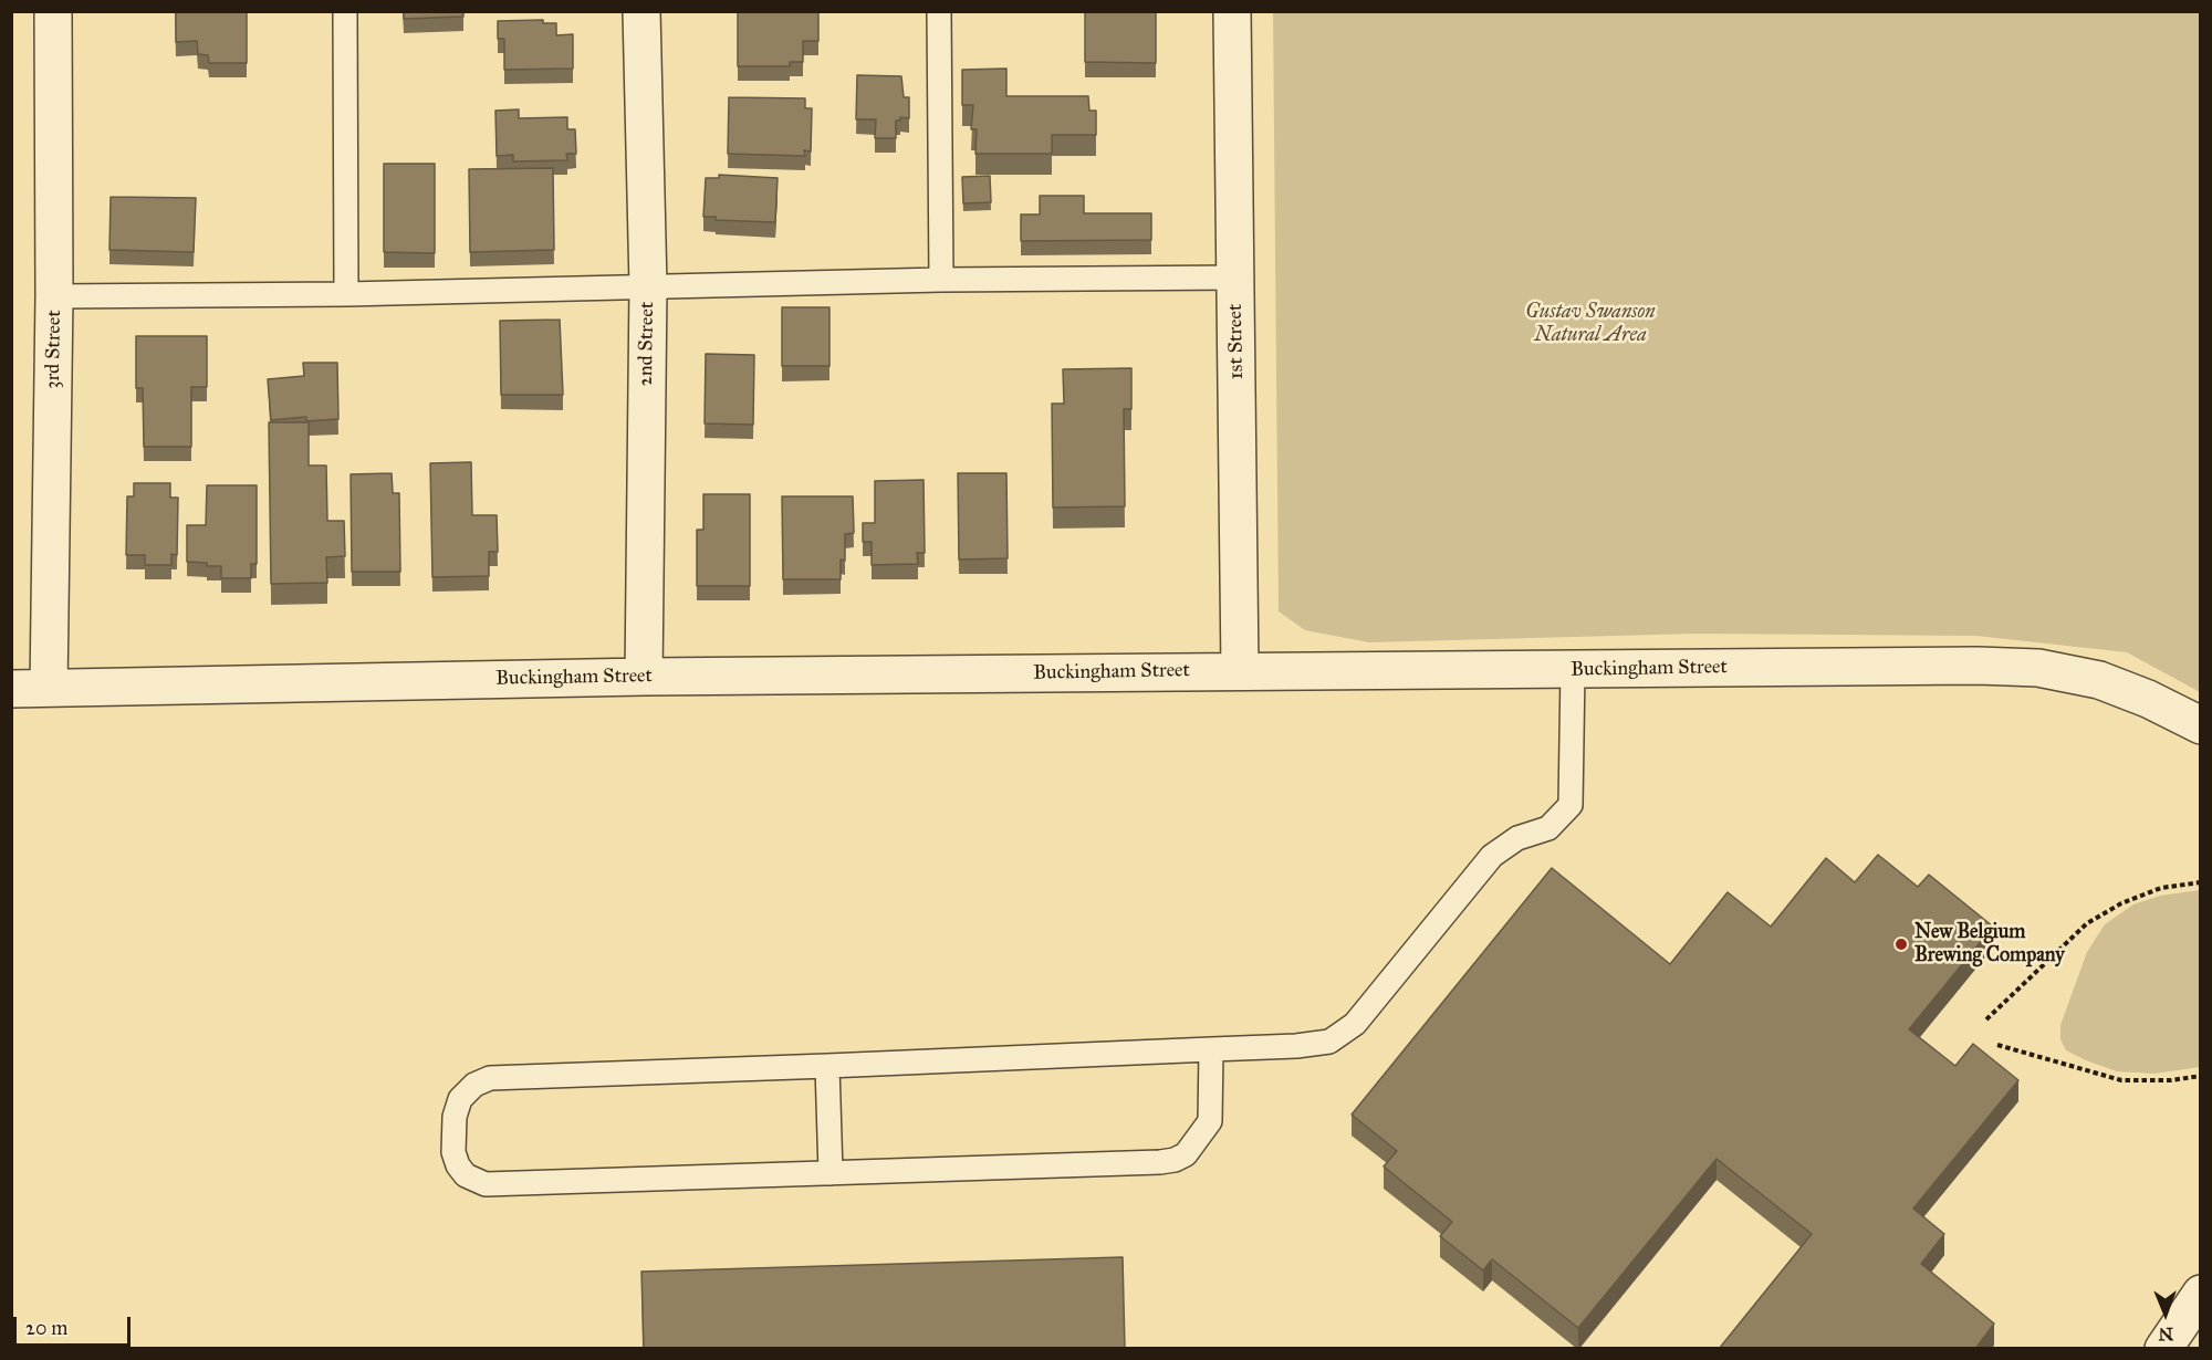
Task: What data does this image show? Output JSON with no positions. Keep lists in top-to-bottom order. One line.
{"streets":{"street":["1st Street","2nd Street","3rd Street","Buckingham Street"]},"crossings":[["1st Street","Buckingham Street"],["2nd Street","Buckingham Street"],["3rd Street","Buckingham Street"]],"parks":["Gustav Swanson Natural Area"],"places":["New Belgium Brewing Company"],"scale_bar":"20 m","north":"bottom"}
